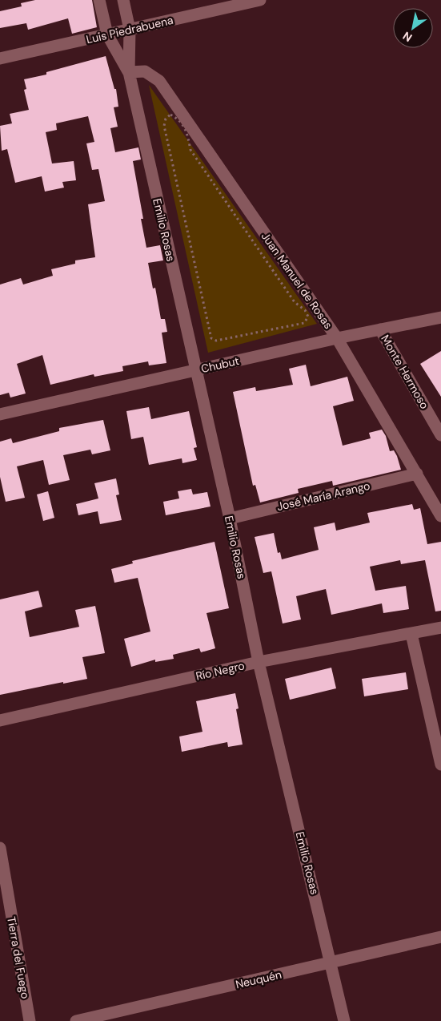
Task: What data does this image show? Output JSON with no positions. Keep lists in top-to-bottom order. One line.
{"streets":{"street":["Luis Piedrabuena","Emilio Rosas","Juan Manuel de Rosas","Chubut","Monte Hermoso","José María Arango","Río Negro","Tierra del Fuego","Neuquén"]},"crossings":[["Luis Piedrabuena","Emilio Rosas"],["Emilio Rosas","Juan Manuel de Rosas"],["Emilio Rosas","Chubut"],["Emilio Rosas","José María Arango"],["Emilio Rosas","Río Negro"],["Emilio Rosas","Neuquén"],["Juan Manuel de Rosas","Chubut"],["Juan Manuel de Rosas","José María Arango"],["Chubut","Monte Hermoso"]],"north":"bottom left"}
